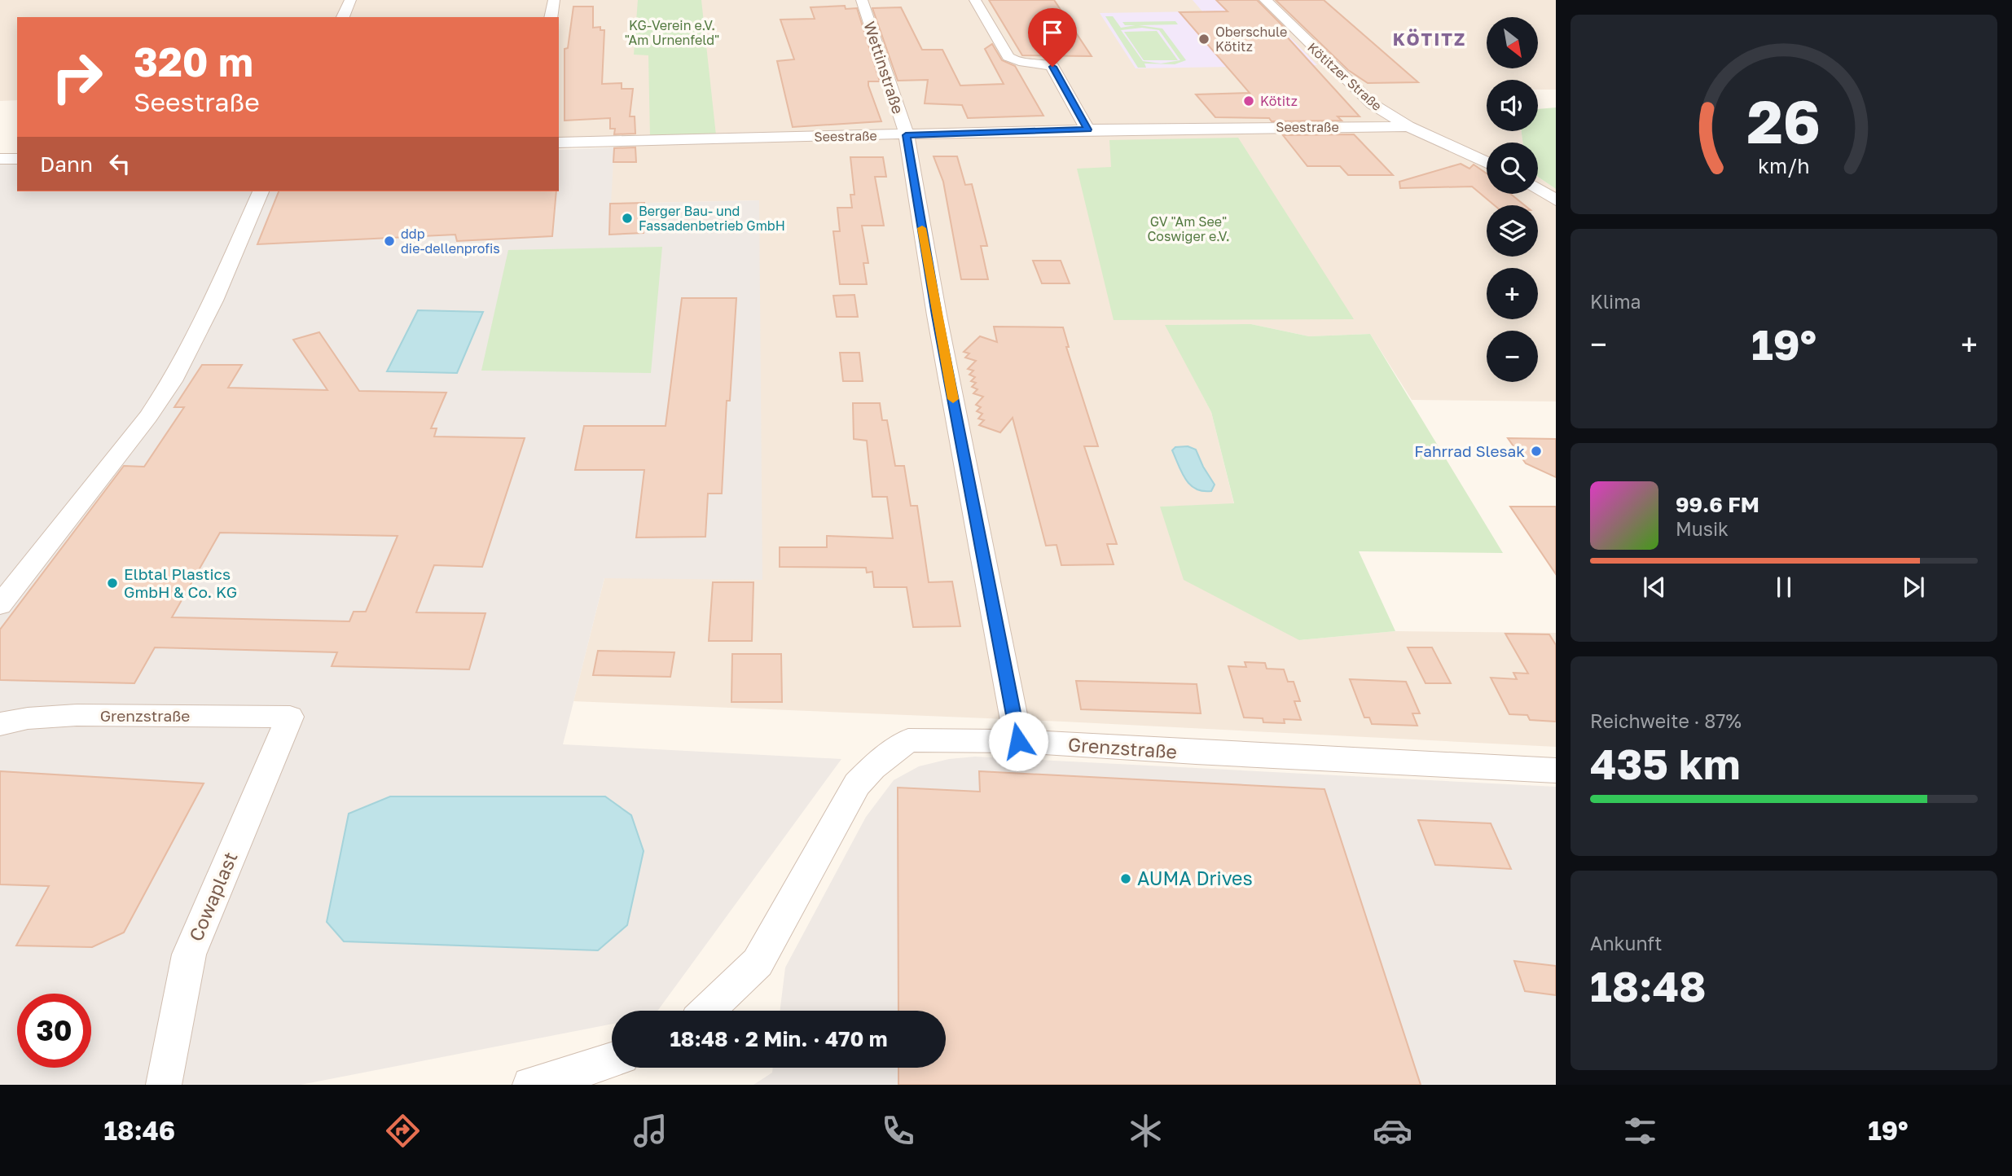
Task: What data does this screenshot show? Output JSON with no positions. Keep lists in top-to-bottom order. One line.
{"streets":{"street":["Wettinstraße","Kötitzer Straße","Seestraße","Grenzstraße","Cowaplast"]},"crossings":[["Wettinstraße","Seestraße"],["Wettinstraße","Grenzstraße"],["Kötitzer Straße","Seestraße"],["Grenzstraße","Cowaplast"]],"districts":["KÖTITZ"],"parks":["KG-Verein e.V. \"Am Urnenfeld\"","GV \"Am See\" Coswiger e.V."],"places":["Oberschule Kötitz","Kötitz","Berger Bau- und Fassadenbetrieb GmbH","ddp die-dellenprofis","Fahrrad Slesak","Elbtal Plastics GmbH & Co. KG","AUMA Drives"],"north":"bottom right","page":{"map_buttons":["+","−"],"turn":["320 m","Seestraße"],"then":"Dann","tile":["Klima",["Reichweite · 87%","435 km"],["Ankunft","18:48"]],"heat":["−","19°","+"],"song":["99.6 FM","Musik"],"limit":"30","trip":"18:48 · 2 Min. · 470 m","tabs":["18:46","19°"],"gauge":["26","km/h"]}}
